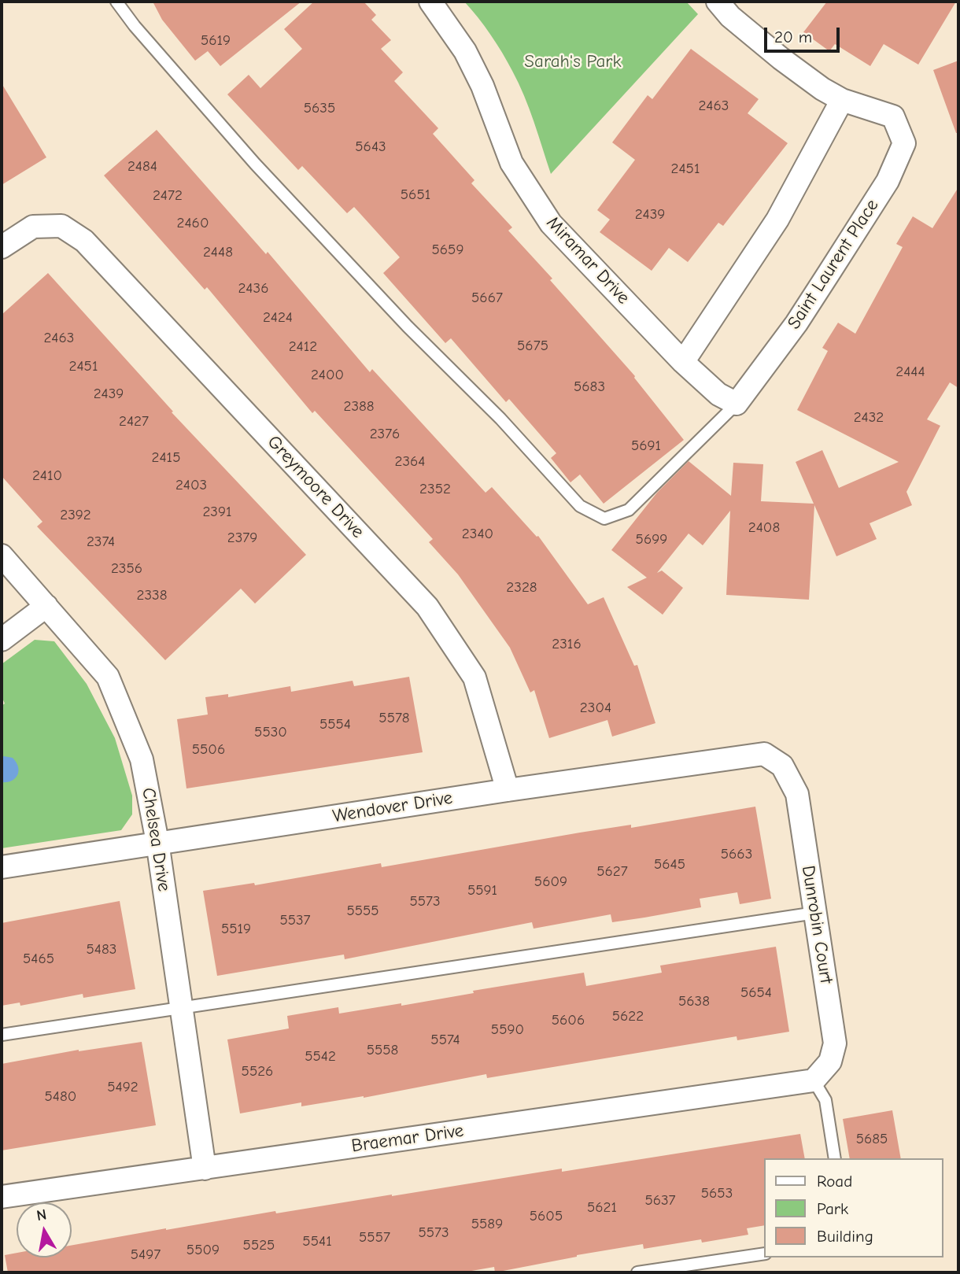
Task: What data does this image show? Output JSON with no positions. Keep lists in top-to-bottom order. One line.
{"streets":{"street":["Miramar Drive","Saint Laurent Place","Greymoore Drive","Wendover Drive","Chelsea Drive","Dunrobin Court","Braemar Drive"]},"crossings":[["Miramar Drive","Saint Laurent Place"],["Greymoore Drive","Wendover Drive"],["Wendover Drive","Chelsea Drive"],["Wendover Drive","Dunrobin Court"],["Chelsea Drive","Braemar Drive"],["Dunrobin Court","Braemar Drive"]],"parks":["Sarah's Park"],"house_numbers":["5619","2463","5635","5643","2484","2451","5651","2472","2439","2460","5659","2448","2436","5667","2424","2463","5675","2412","2451","2444","2400","5683","2439","2388","2432","2427","2376","5691","2415","2364","2410","2403","2352","2391","2392","2408","2340","2379","5699","2374","2356","2328","2338","2316","2304","5578","5554","5530","5506","5663","5645","5627","5609","5591","5573","5555","5537","5519","5483","5465","5654","5638","5622","5606","5590","5574","5558","5542","5526","5492","5480","5685","5653","5637","5621","5605","5589","5573","5557","5541","5525","5509","5497"],"legend":["Road","Park","Building"],"scale_bar":"20 m","north":"top"}
